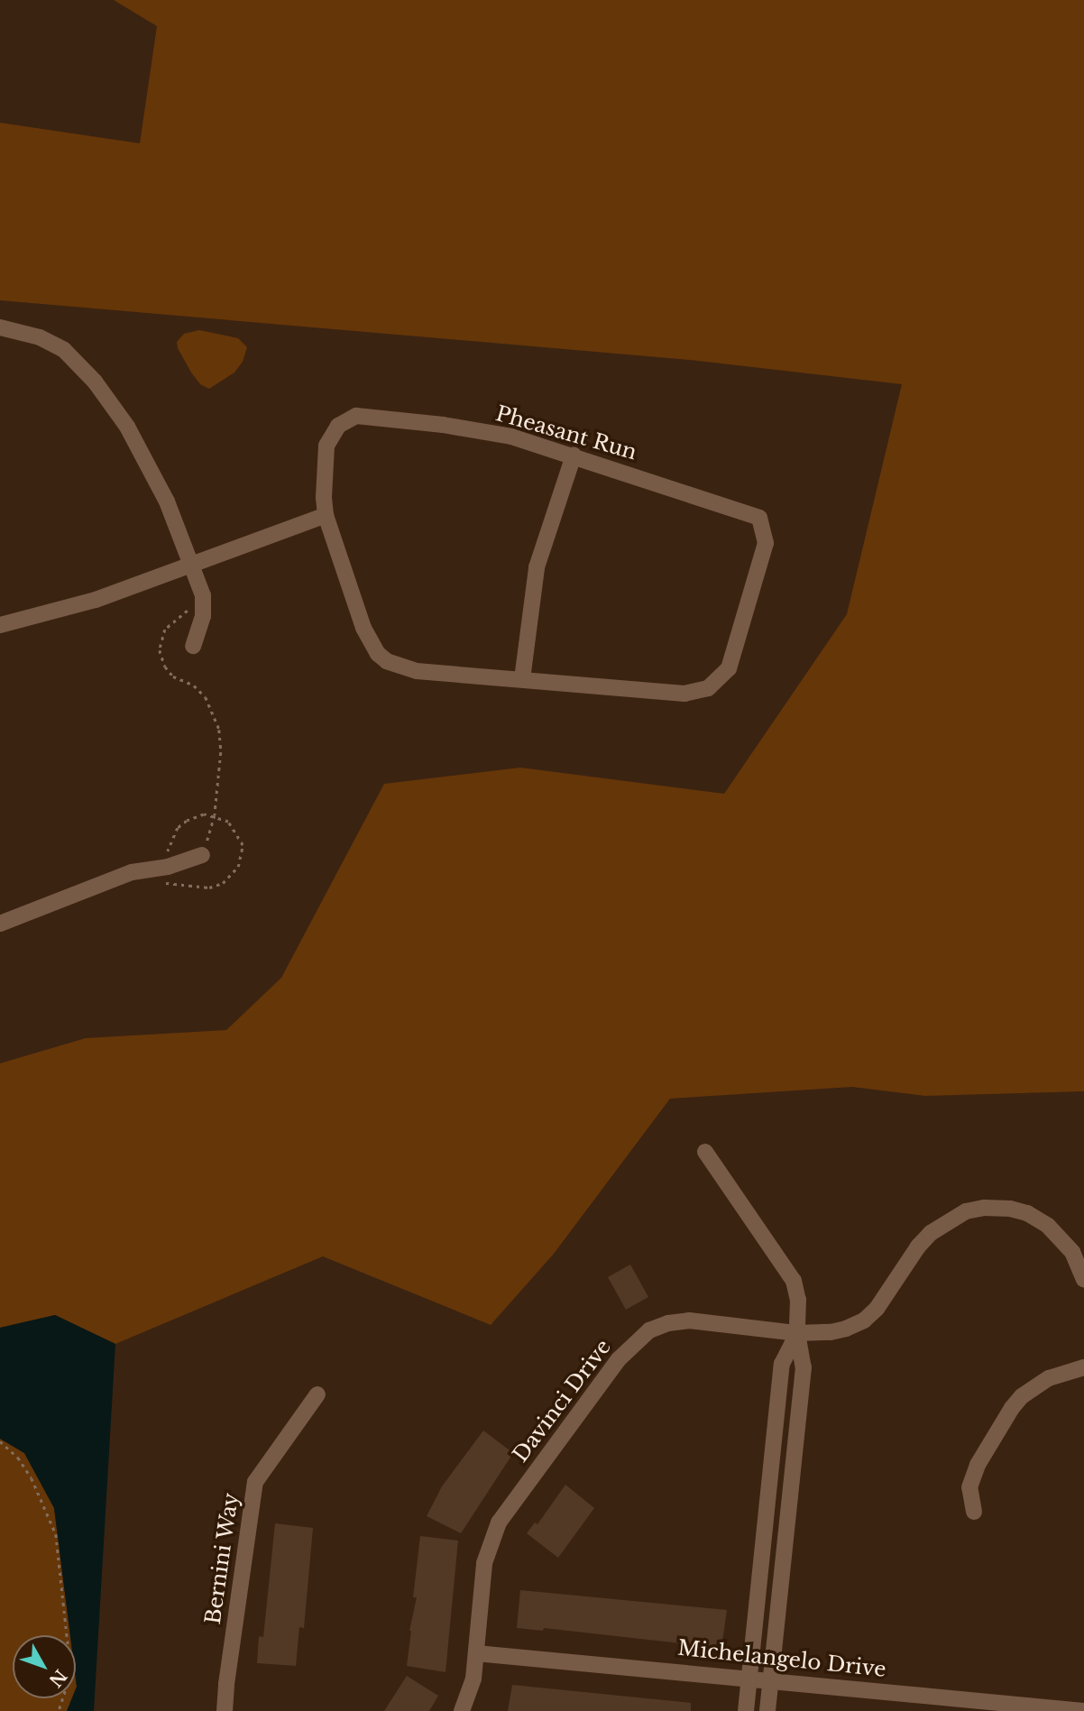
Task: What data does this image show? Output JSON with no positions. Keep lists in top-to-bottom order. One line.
{"streets":{"street":["Pheasant Run","Davinci Drive","Bernini Way","Michelangelo Drive"]},"crossings":[["Davinci Drive","Michelangelo Drive"]],"north":"bottom right"}
